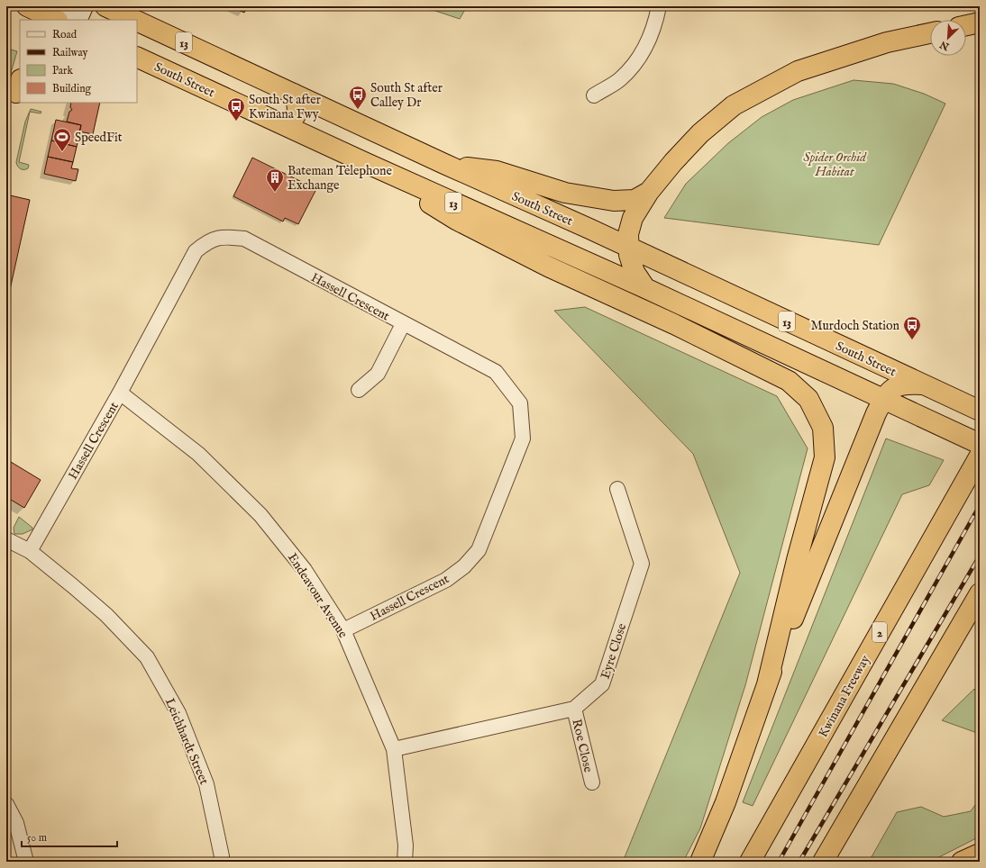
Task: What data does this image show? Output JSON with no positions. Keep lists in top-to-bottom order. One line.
{"streets":{"highway":["13","South Street","2","Kwinana Freeway"],"street":["Hassell Crescent","Endeavour Avenue","Eyre Close","Leichhardt Street","Roe Close"]},"crossings":[["Hassell Crescent","Endeavour Avenue"],["Hassell Crescent","Leichhardt Street"],["Endeavour Avenue","Eyre Close"],["Eyre Close","Roe Close"]],"parks":["Spider Orchid Habitat"],"places":{"bus stop":["South St after Calley Dr","South St after Kwinana Fwy","Murdoch Station"],"sports":["SpeedFit"],"building":["Bateman Telephone Exchange"]},"legend":["Road","Railway","Park","Building"],"scale_bar":"50 m","north":"bottom left"}
